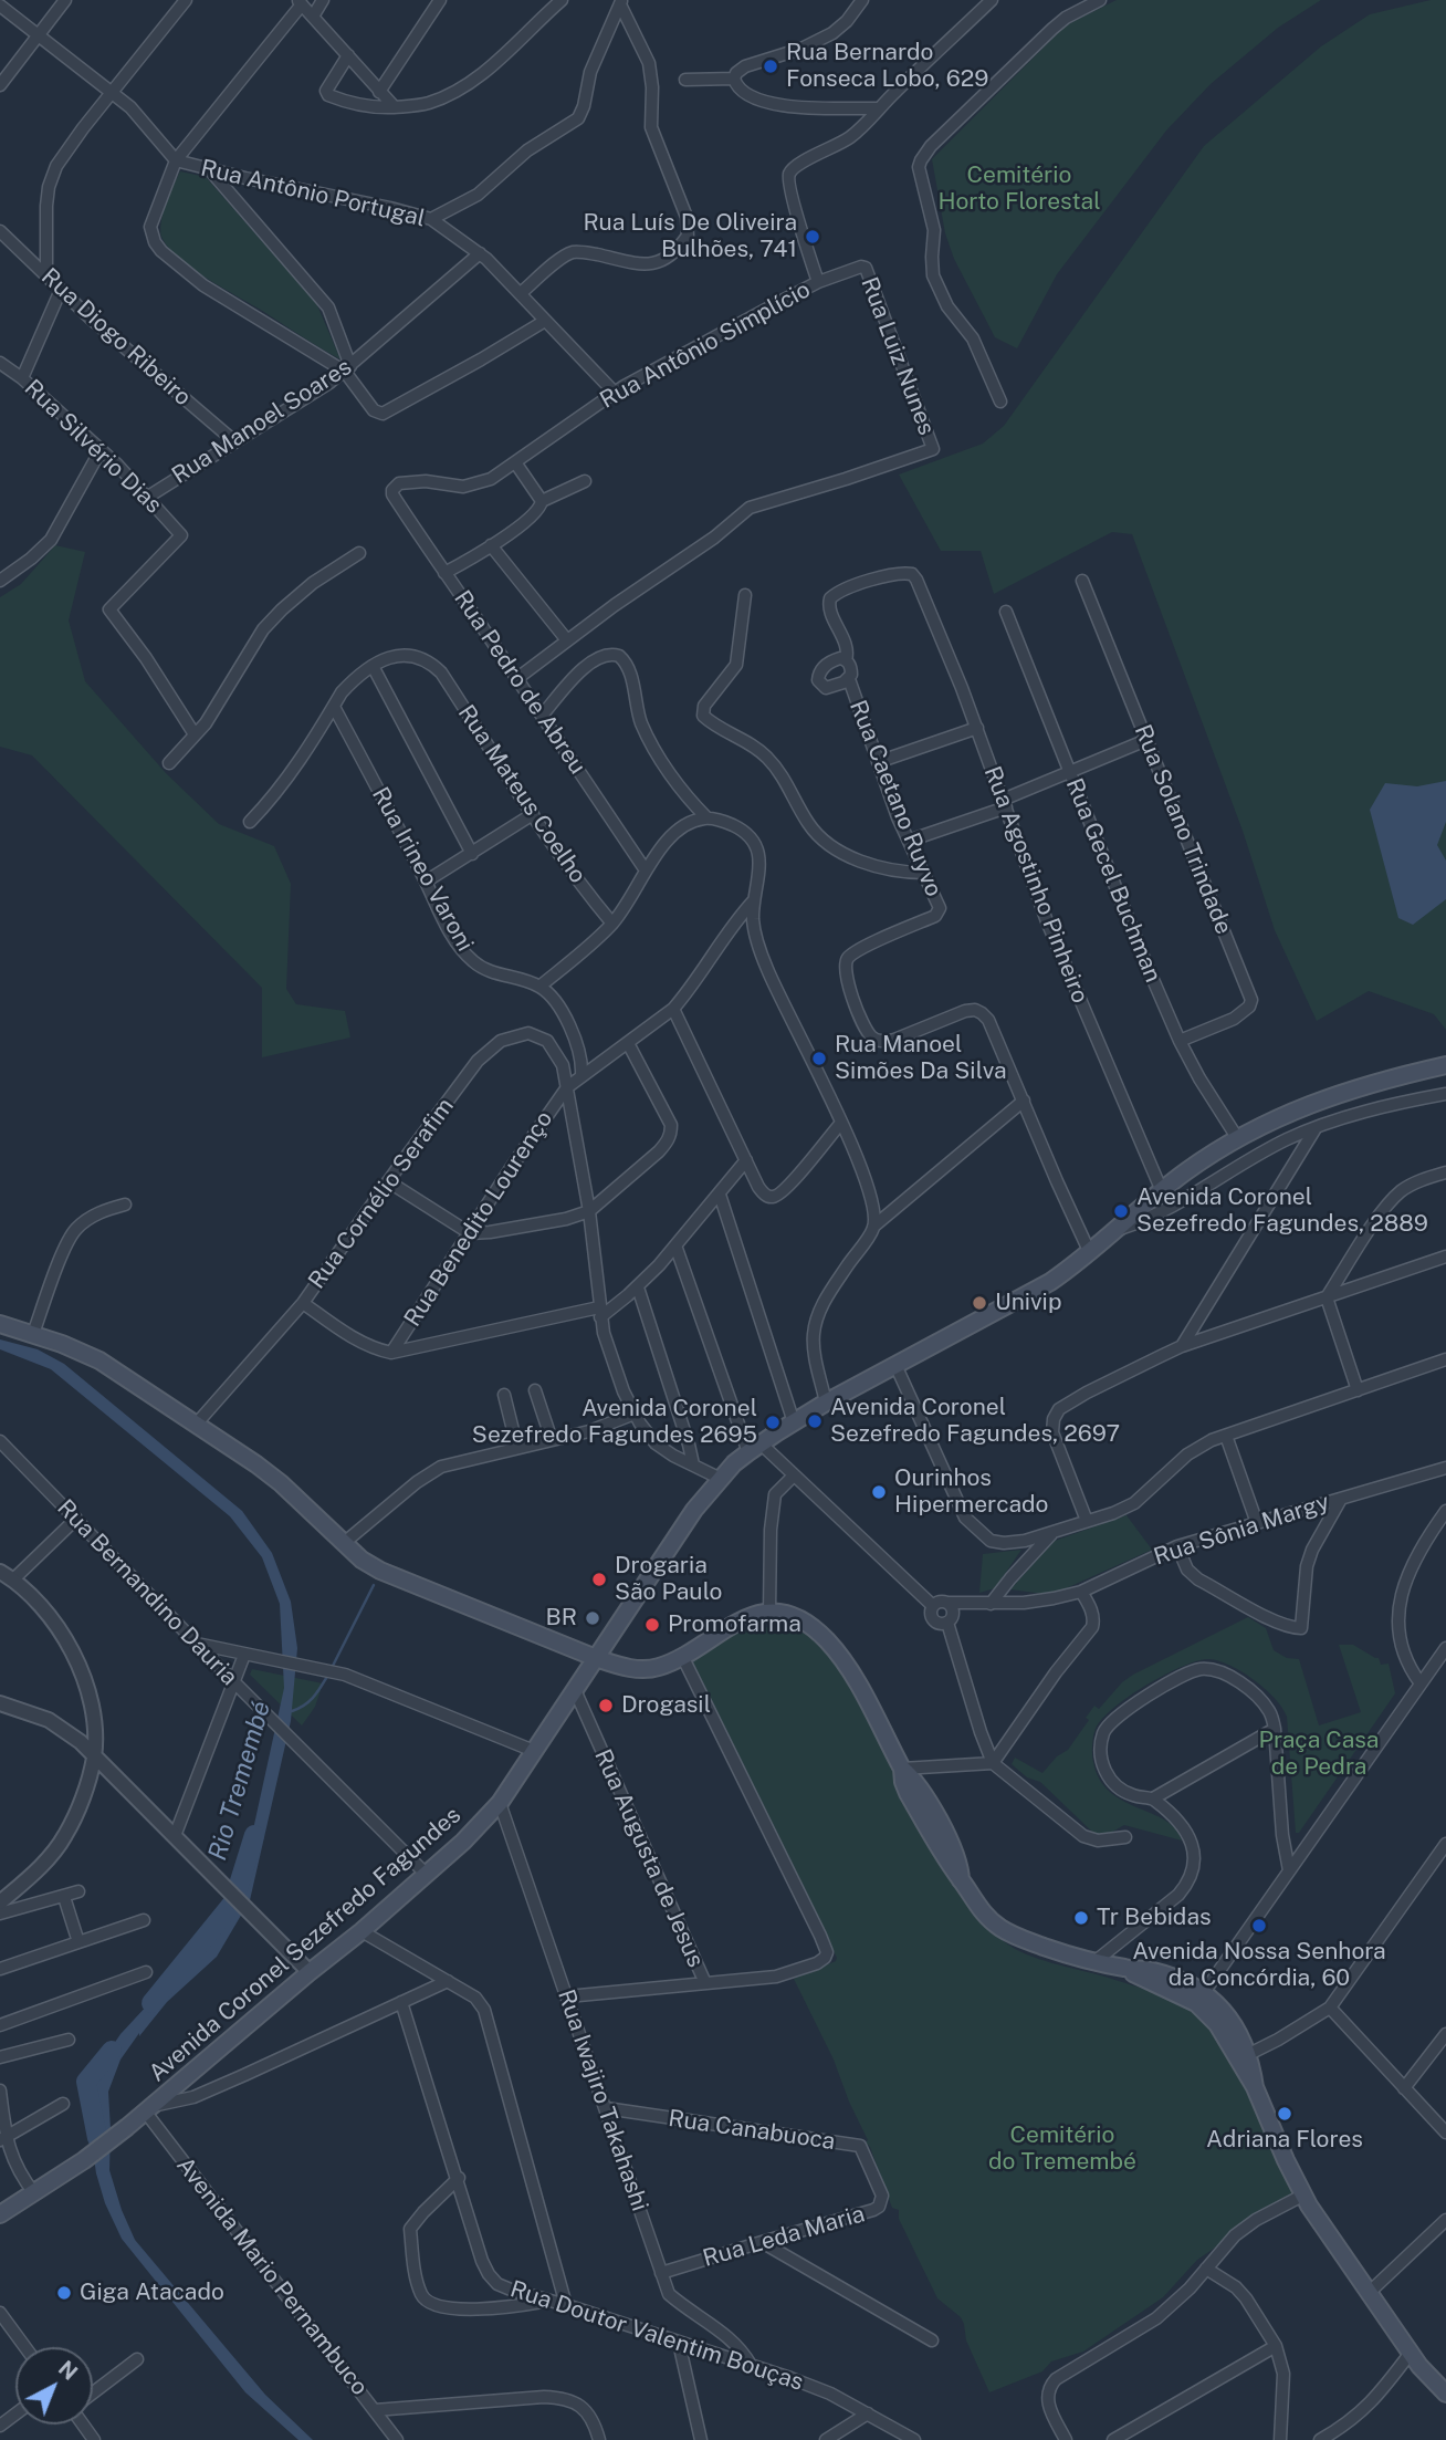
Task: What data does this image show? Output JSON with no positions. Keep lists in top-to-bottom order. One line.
{"streets":{"main road":["Avenida Coronel Sezefredo Fagundes"],"street":["Rua Antônio Portugal","Rua Diogo Ribeiro","Rua Antônio Simplício","Rua Luiz Nunes","Rua Manoel Soares","Rua Silvério Dias","Rua Pedro de Abreu","Rua Mateus Coelho","Rua Caetano Ruyvo","Rua Solano Trindade","Rua Irineo Varoni","Rua Gecel Buchman","Rua Agostinho Pinheiro","Rua Cornélio Serafim","Rua Benedito Lourenço","Rua Sônia Margy","Rua Bernandino Dauria","Rua Augusta de Jesus","Rua Iwajiro Takahashi","Rua Canabuoca","Rua Leda Maria","Avenida Mario Pernambuco","Rua Doutor Valentim Bouças"]},"crossings":[["Rua Antônio Portugal","Rua Antônio Simplício"],["Rua Antônio Portugal","Rua Manoel Soares"],["Rua Diogo Ribeiro","Rua Manoel Soares"],["Rua Antônio Simplício","Rua Luiz Nunes"],["Rua Antônio Simplício","Rua Pedro de Abreu"],["Rua Manoel Soares","Rua Silvério Dias"],["Rua Caetano Ruyvo","Rua Agostinho Pinheiro"],["Rua Solano Trindade","Rua Gecel Buchman"],["Rua Gecel Buchman","Avenida Coronel Sezefredo Fagundes"],["Rua Agostinho Pinheiro","Avenida Coronel Sezefredo Fagundes"],["Rua Cornélio Serafim","Rua Benedito Lourenço"],["Rua Cornélio Serafim","Avenida Coronel Sezefredo Fagundes"],["Rua Bernandino Dauria","Avenida Coronel Sezefredo Fagundes"],["Rua Augusta de Jesus","Avenida Coronel Sezefredo Fagundes"],["Avenida Coronel Sezefredo Fagundes","Rua Iwajiro Takahashi"],["Avenida Coronel Sezefredo Fagundes","Avenida Mario Pernambuco"],["Rua Iwajiro Takahashi","Rua Canabuoca"],["Rua Iwajiro Takahashi","Rua Leda Maria"],["Rua Iwajiro Takahashi","Rua Doutor Valentim Bouças"],["Rua Canabuoca","Rua Leda Maria"]],"water":["Rio Tremembé"],"parks":["Cemitério Horto Florestal","Praça Casa de Pedra","Cemitério do Tremembé"],"places":["Rua Bernardo Fonseca Lobo, 629","Rua Luís De Oliveira Bulhões, 741","Rua Manoel Simões Da Silva","Avenida Coronel Sezefredo Fagundes, 2889","Univip","Avenida Coronel Sezefredo Fagundes, 2697","Avenida Coronel Sezefredo Fagundes 2695","Ourinhos Hipermercado","Drogaria São Paulo","BR","Promofarma","Drogasil","Tr Bebidas","Avenida Nossa Senhora da Concórdia, 60","Adriana Flores","Giga Atacado"],"north":"top right"}
